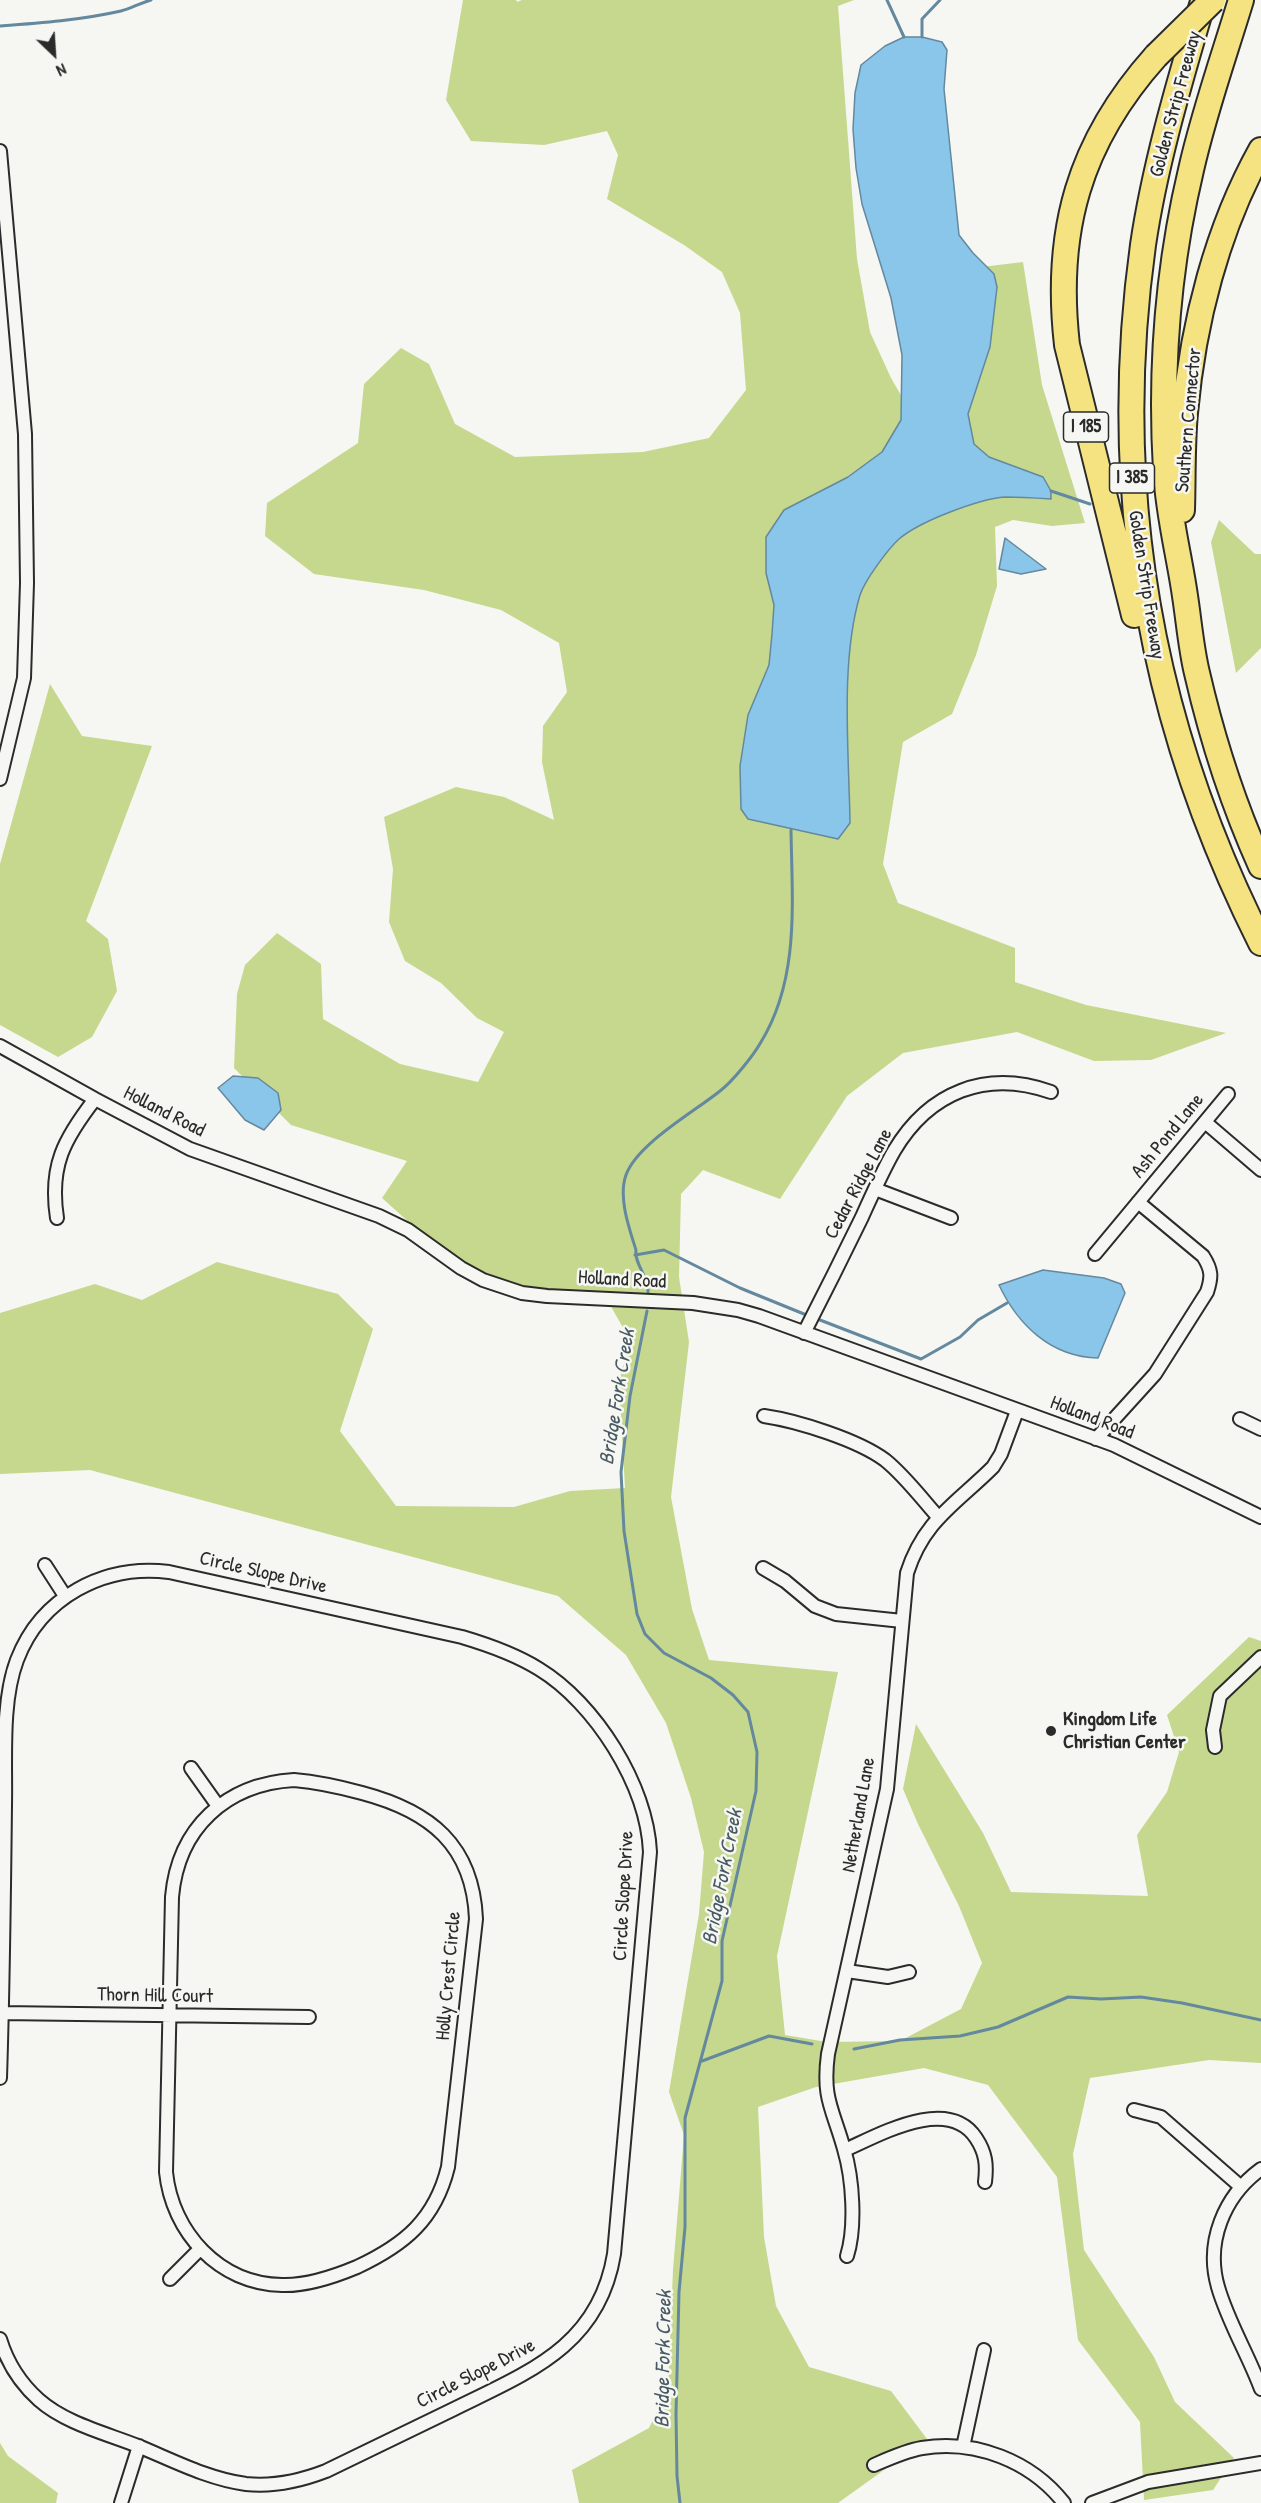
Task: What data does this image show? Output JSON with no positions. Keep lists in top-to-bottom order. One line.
{"streets":{"highway":["Golden Strip Freeway","Southern Connector","I 185","I 385"],"street":["Holland Road","Ash Pond Lane","Cedar Ridge Lane","Circle Slope Drive","Netherland Lane","Holly Crest Circle","Thorn Hill Court"]},"crossings":[["Golden Strip Freeway","Southern Connector"],["Golden Strip Freeway","I 185"],["Holland Road","Cedar Ridge Lane"],["Holland Road","Netherland Lane"],["Circle Slope Drive","Thorn Hill Court"],["Holly Crest Circle","Thorn Hill Court"]],"water":["Bridge Fork Creek"],"places":["Kingdom Life Christian Center"],"north":"bottom right"}
